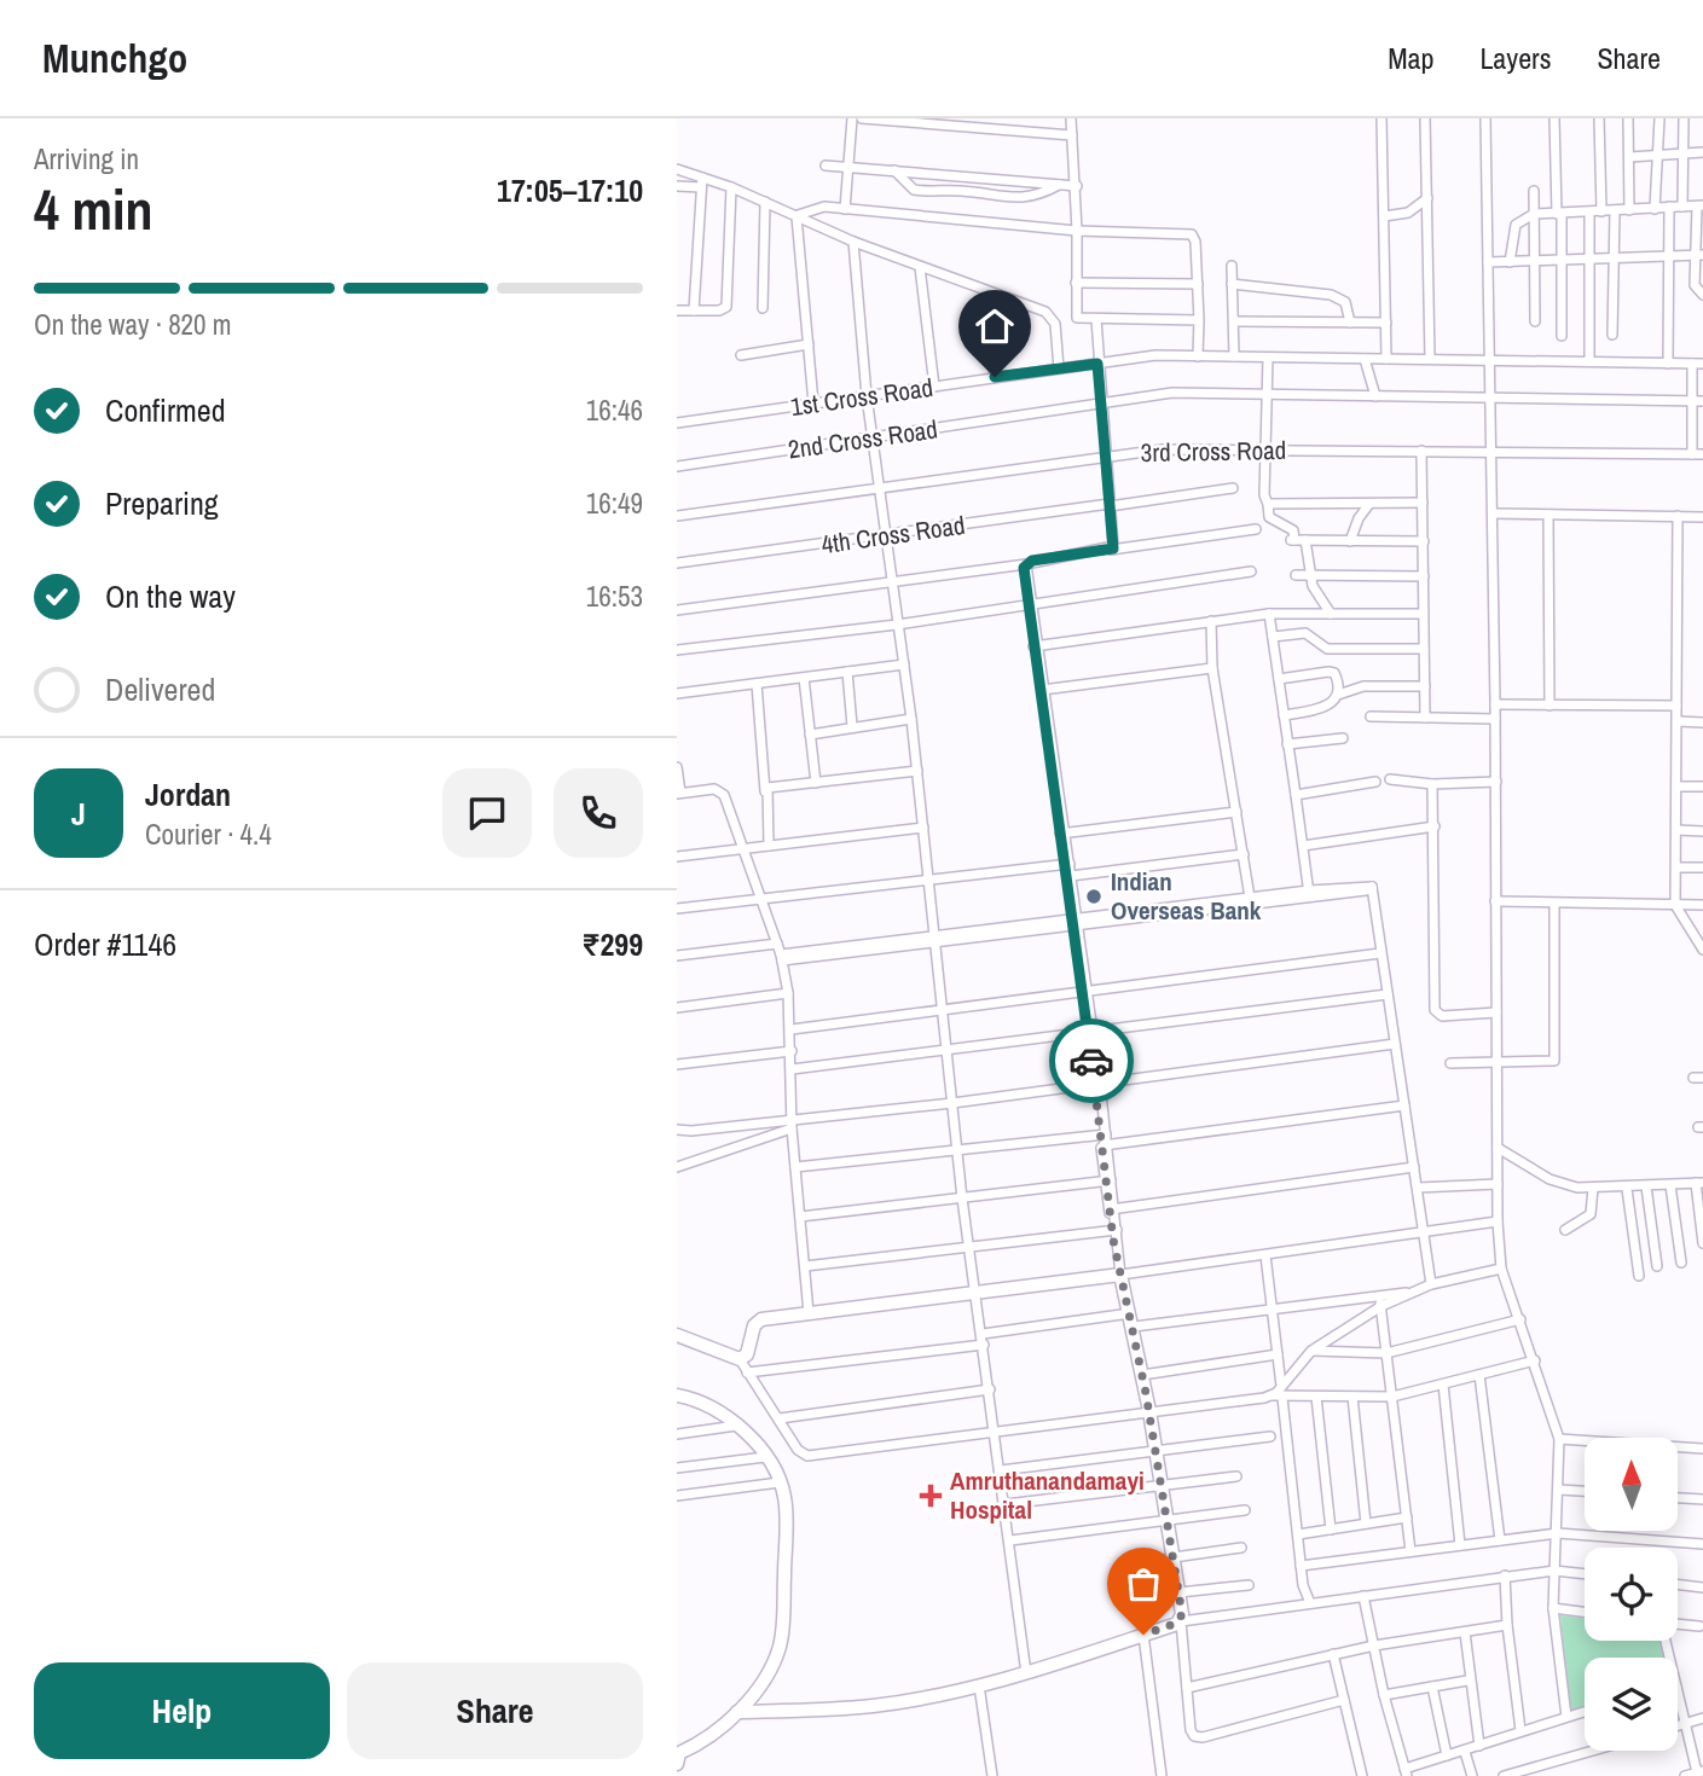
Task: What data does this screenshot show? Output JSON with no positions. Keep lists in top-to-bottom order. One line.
{"streets":{"street":["1st Cross Road","2nd Cross Road","3rd Cross Road","4th Cross Road"]},"places":{"other":["Indian Overseas Bank"],"health":["Amruthanandamayi Hospital"]},"north":"top","page":{"header":"Munchgo","nav":["Map","Layers","Share"],"heading":["4 min","Arriving in","17:05–17:10"],"panel":["Jordan","Courier · 4.4","Order #1146","₹299"],"bar":"On the way · 820 m","list":[["Confirmed","16:46"],["Preparing","16:49"],["On the way","16:53"],"Delivered"],"round":"J","buttons":["Help","Share"]}}
